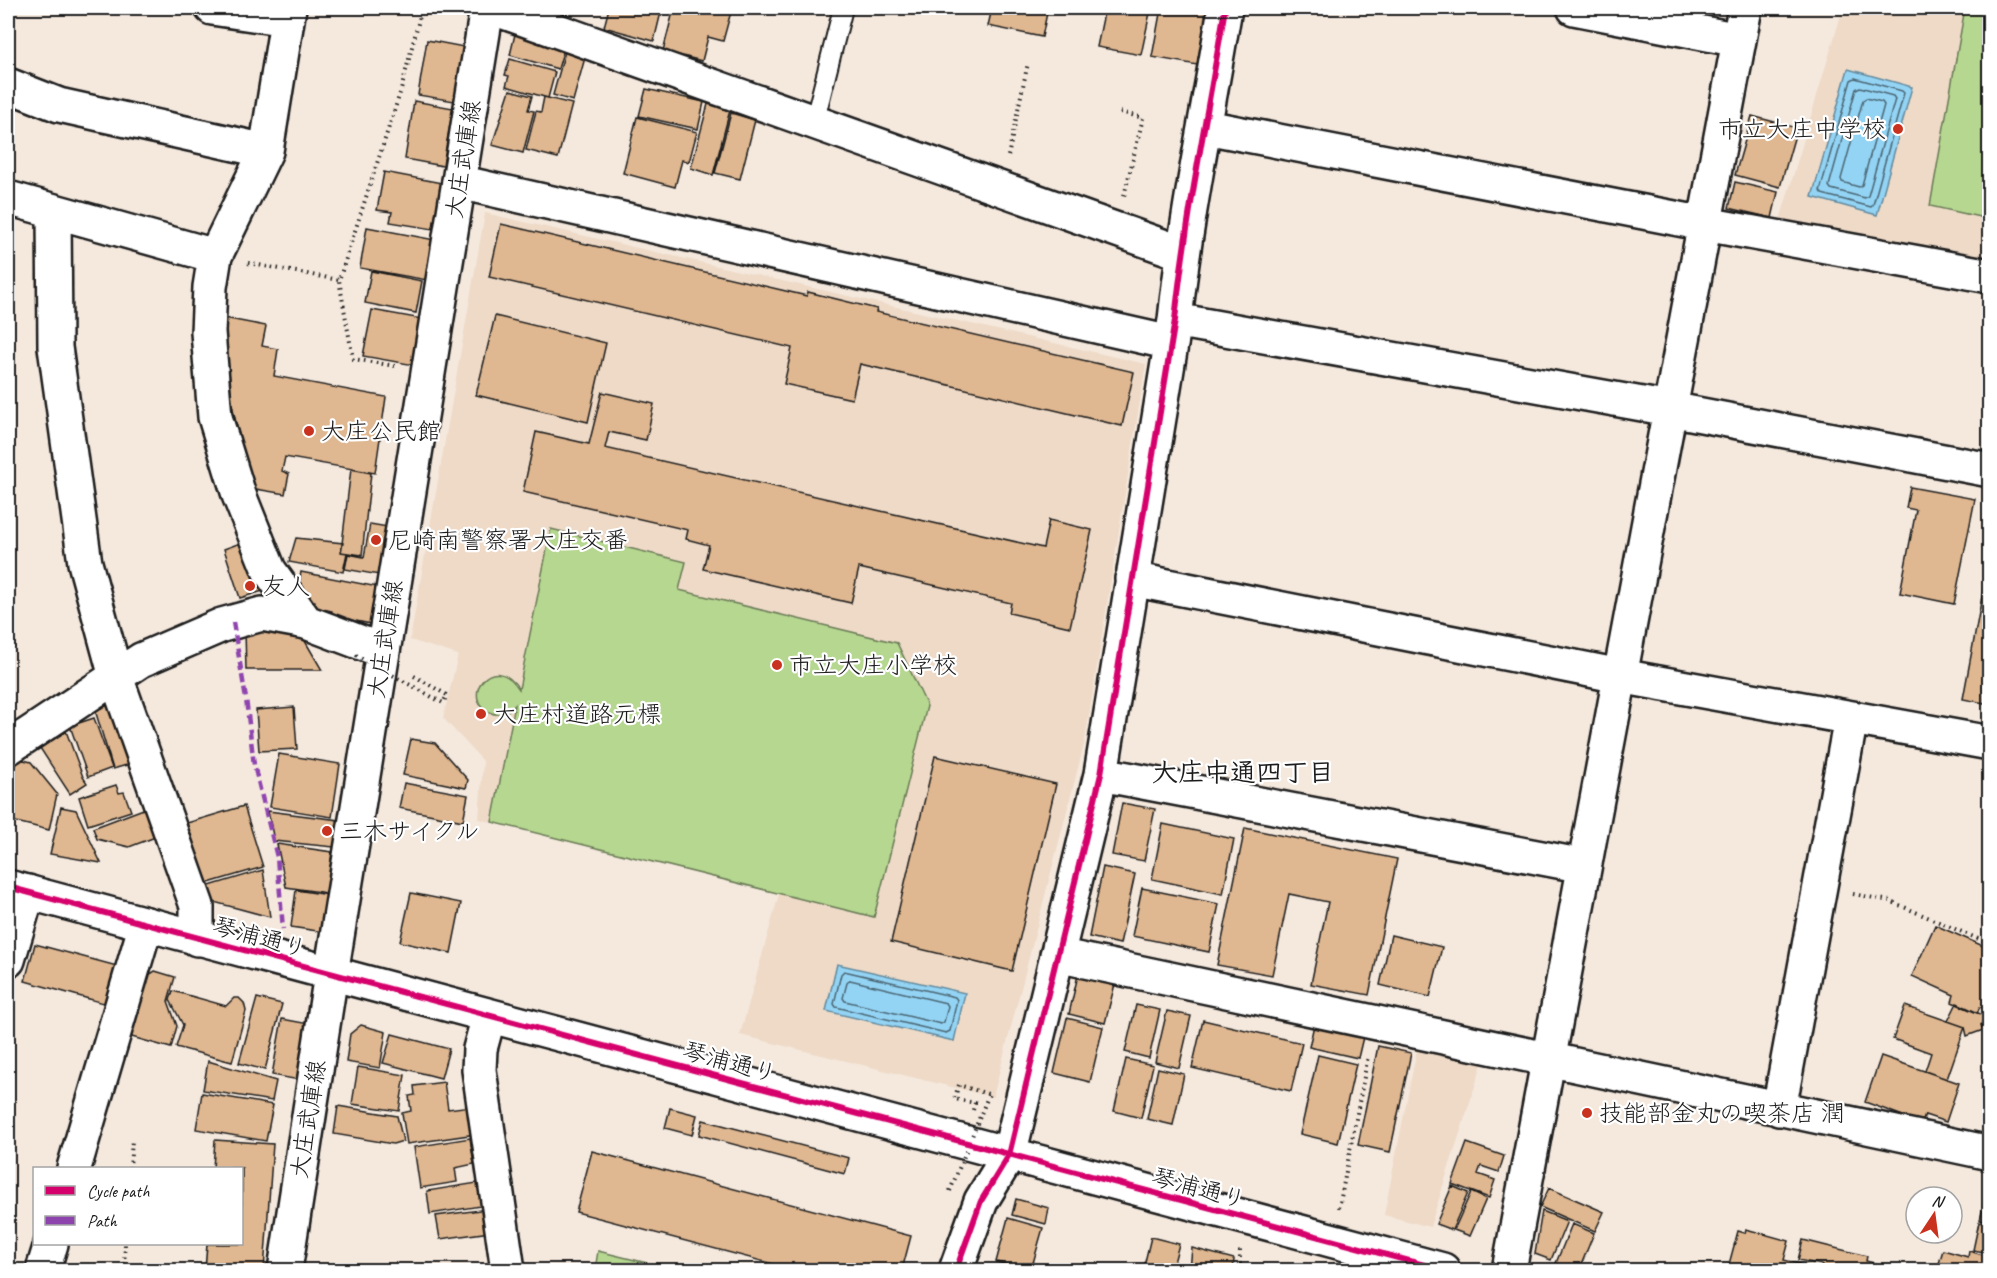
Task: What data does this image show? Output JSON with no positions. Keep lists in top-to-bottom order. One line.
{"streets":{"street":["大庄武庫線","琴浦通り"]},"crossings":[["大庄武庫線","琴浦通り"]],"districts":["大庄中通四丁目"],"places":["市立大庄中学校","大庄公民館","尼崎南警察署大庄交番","友人","市立大庄小学校","大庄村道路元標","三木サイクル","技能部金丸の喫茶店 潤"],"legend":["Cycle path","Path"],"north":"top"}
